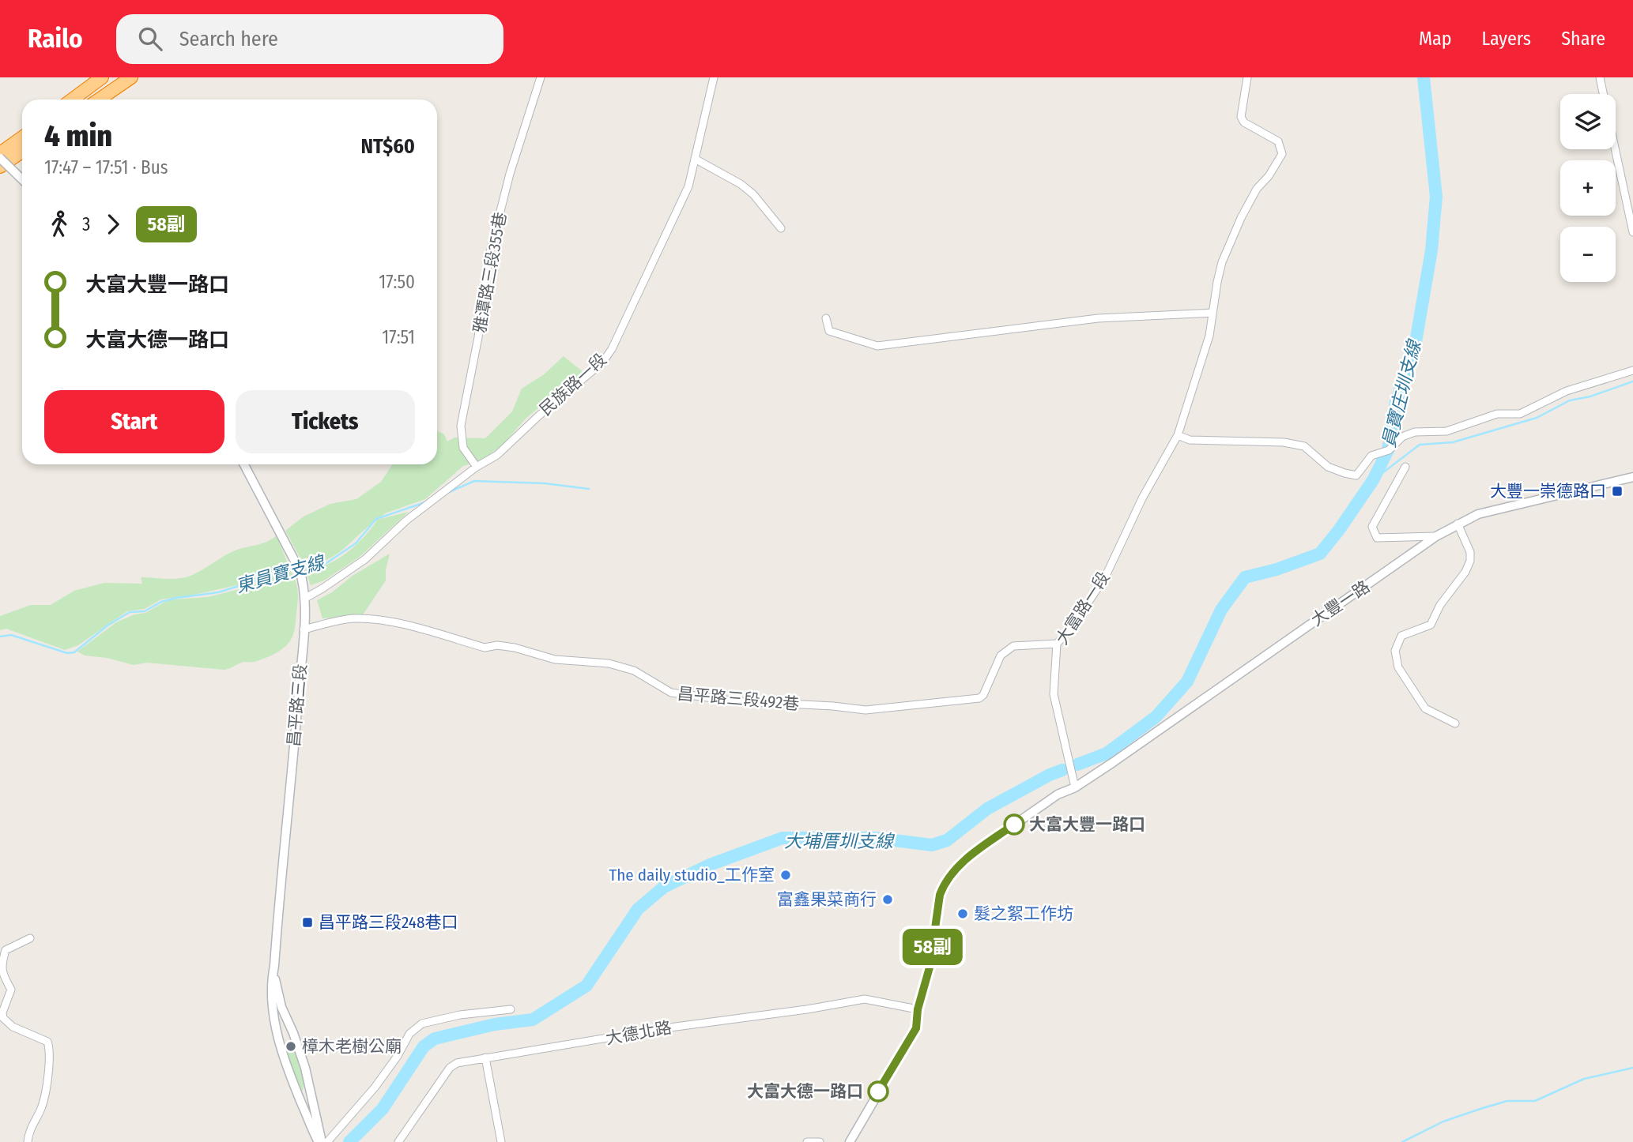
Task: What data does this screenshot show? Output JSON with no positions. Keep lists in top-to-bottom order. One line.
{"streets":{"street":["雅潭路三段355巷","民族路一段","大豐一路","大富路一段","昌平路三段492巷","昌平路三段","大德北路"]},"crossings":[["雅潭路三段355巷","民族路一段"],["民族路一段","昌平路三段"],["大豐一路","大富路一段"],["大富路一段","昌平路三段492巷"],["昌平路三段492巷","昌平路三段"]],"water":["員寶庄圳支線","東員寶支線","大埔厝圳支線"],"places":{"transit":["大豐一崇德路口","昌平路三段248巷口"],"other":["大富大豐一路口","The daily studio_工作室","富鑫果菜商行","髮之絮工作坊","樟木老樹公廟","大富大德一路口"]},"lines":["bus line 58副"],"page":{"header":"Railo","search":"Search here","nav":["Map","Layers","Share"],"on_map":"58副","map_buttons":["+","−"],"heading":["4 min","17:47 – 17:51 · Bus","NT$60"],"legs":["3","58副"],"list":[{"name":"大富大豐一路口","value":"17:50"},{"name":"大富大德一路口","value":"17:51"}],"buttons":["Start","Tickets"]}}
